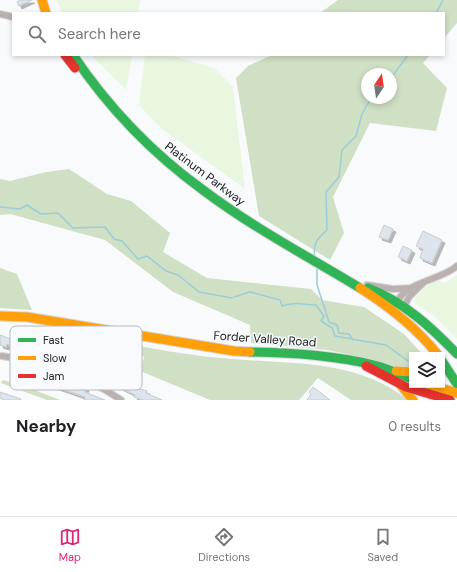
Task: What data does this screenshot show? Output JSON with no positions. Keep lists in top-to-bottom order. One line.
{"streets":{"main road":["Platinum Parkway","Forder Valley Road"]},"legend":["Fast","Slow","Jam"],"north":"top","page":{"search":"Search here","heading":["Nearby","0 results"],"nav":["Map","Directions","Saved"]}}
